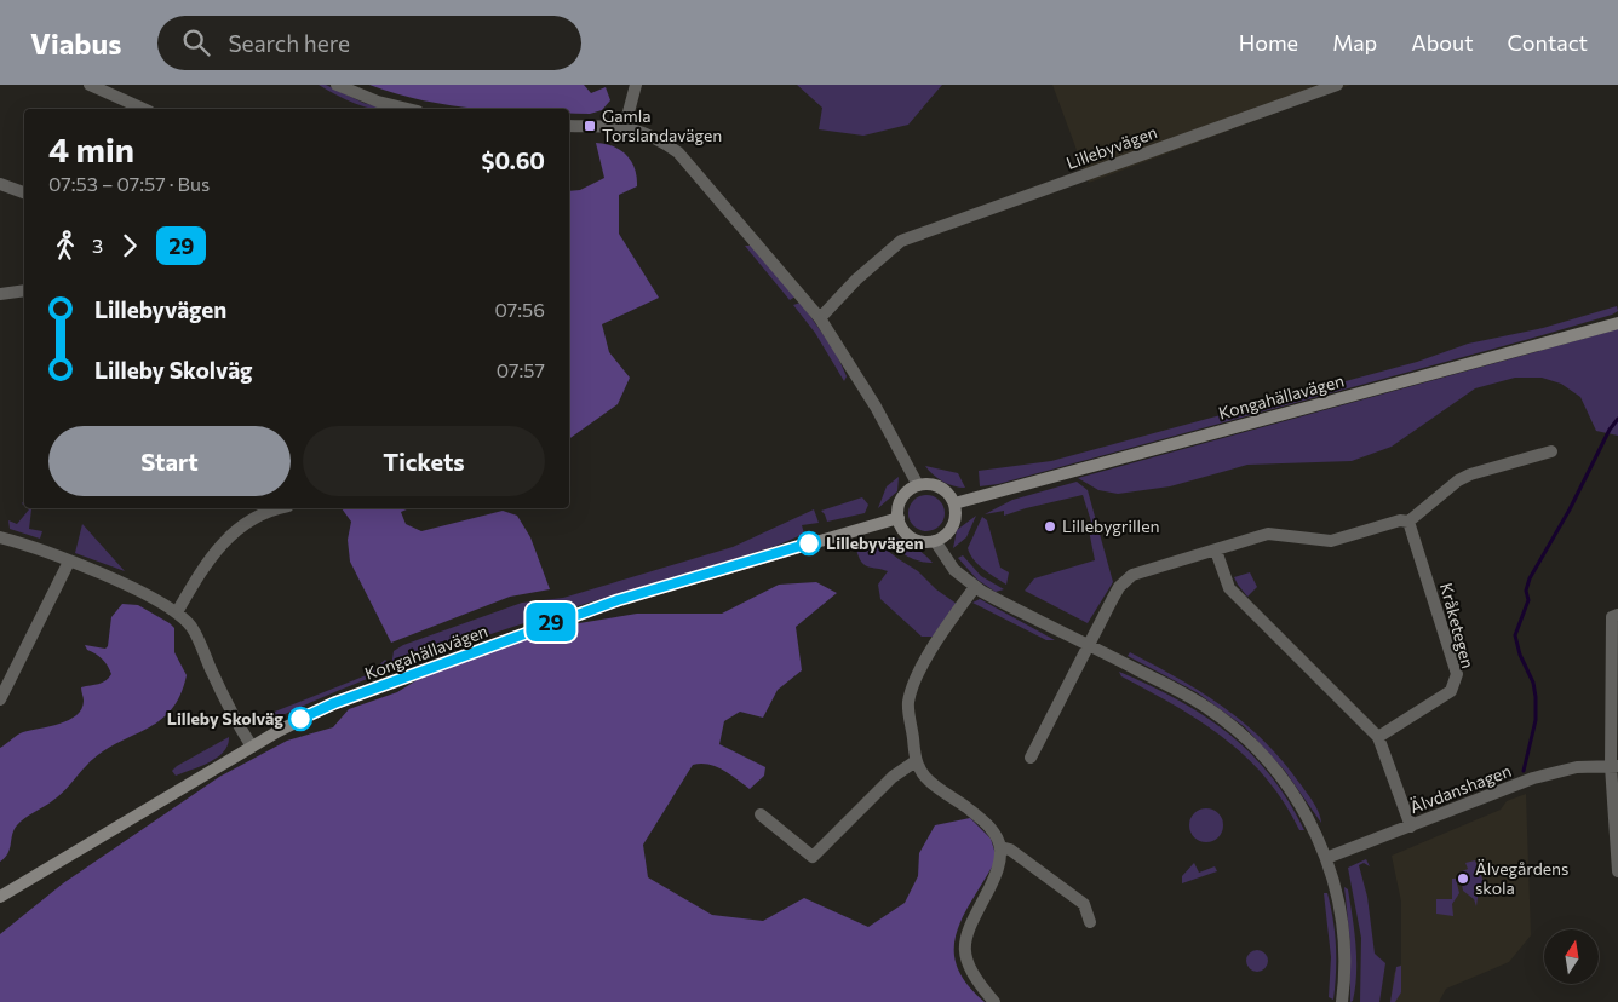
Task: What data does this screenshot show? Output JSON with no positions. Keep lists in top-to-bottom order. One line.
{"streets":{"street":["Lillebyvägen","Kongahällavägen","Kråketegen","Älvdanshagen"]},"places":{"transit":["Gamla Torslandavägen"],"other":["Lillebygrillen","Lillebyvägen","Lilleby Skolväg","Älvegårdens skola"]},"lines":["bus line 29"],"north":"top","page":{"header":"Viabus","search":"Search here","nav":["Home","Map","About","Contact"],"on_map":"29","heading":["4 min","07:53 – 07:57 · Bus","$0.60"],"legs":["3","29"],"list":[{"name":"Lillebyvägen","value":"07:56"},{"name":"Lilleby Skolväg","value":"07:57"}],"buttons":["Start","Tickets"]}}
